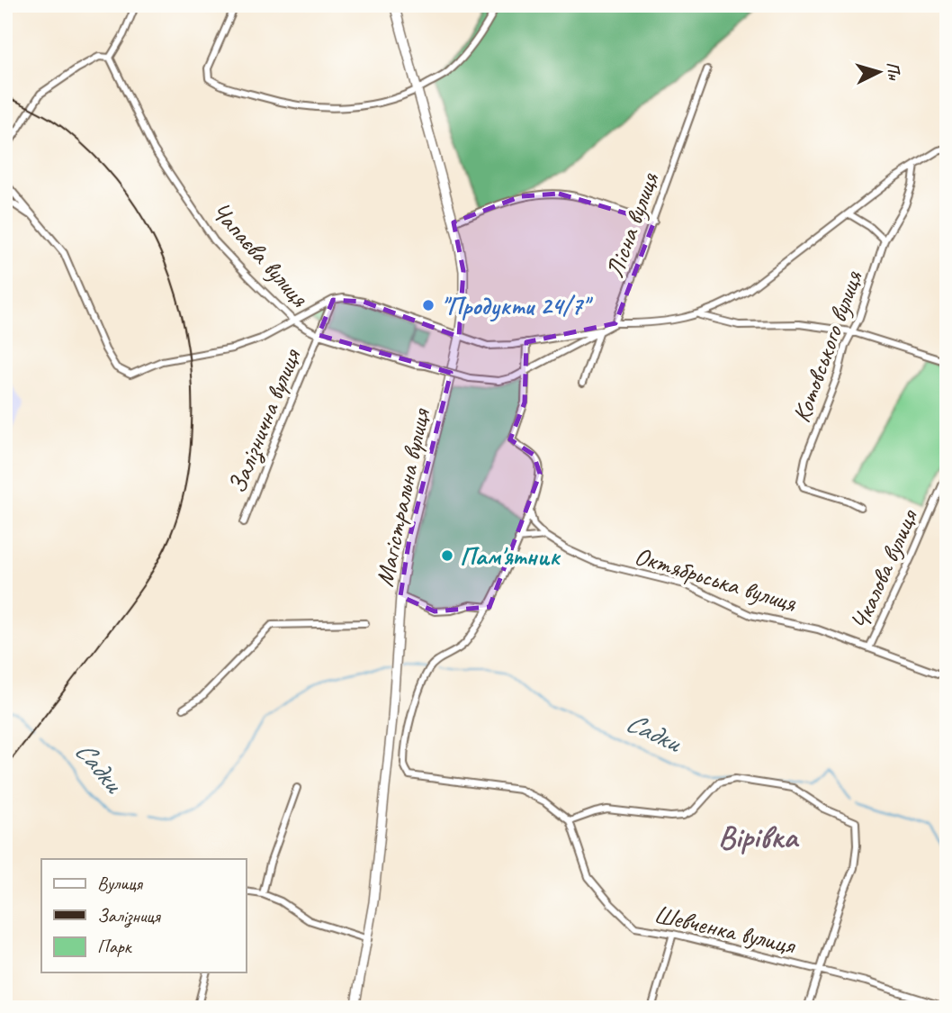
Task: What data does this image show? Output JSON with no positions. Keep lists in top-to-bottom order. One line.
{"streets":{"main road":["Магістральна вулиця"],"street":["Лісна вулиця","Чапаєва вулиця","Котовського вулиця","Залізнична вулиця","Чкалова вулиця","Октябрьська вулиця","Шевченка вулиця"]},"crossings":[["Чапаєва вулиця","Залізнична вулиця"],["Чкалова вулиця","Октябрьська вулиця"]],"districts":["Вірівка"],"water":["Садки"],"places":["\"Продукти 24/7\"","Пам'ятник"],"legend":["Вулиця","Залізниця","Парк"],"north":"right"}
